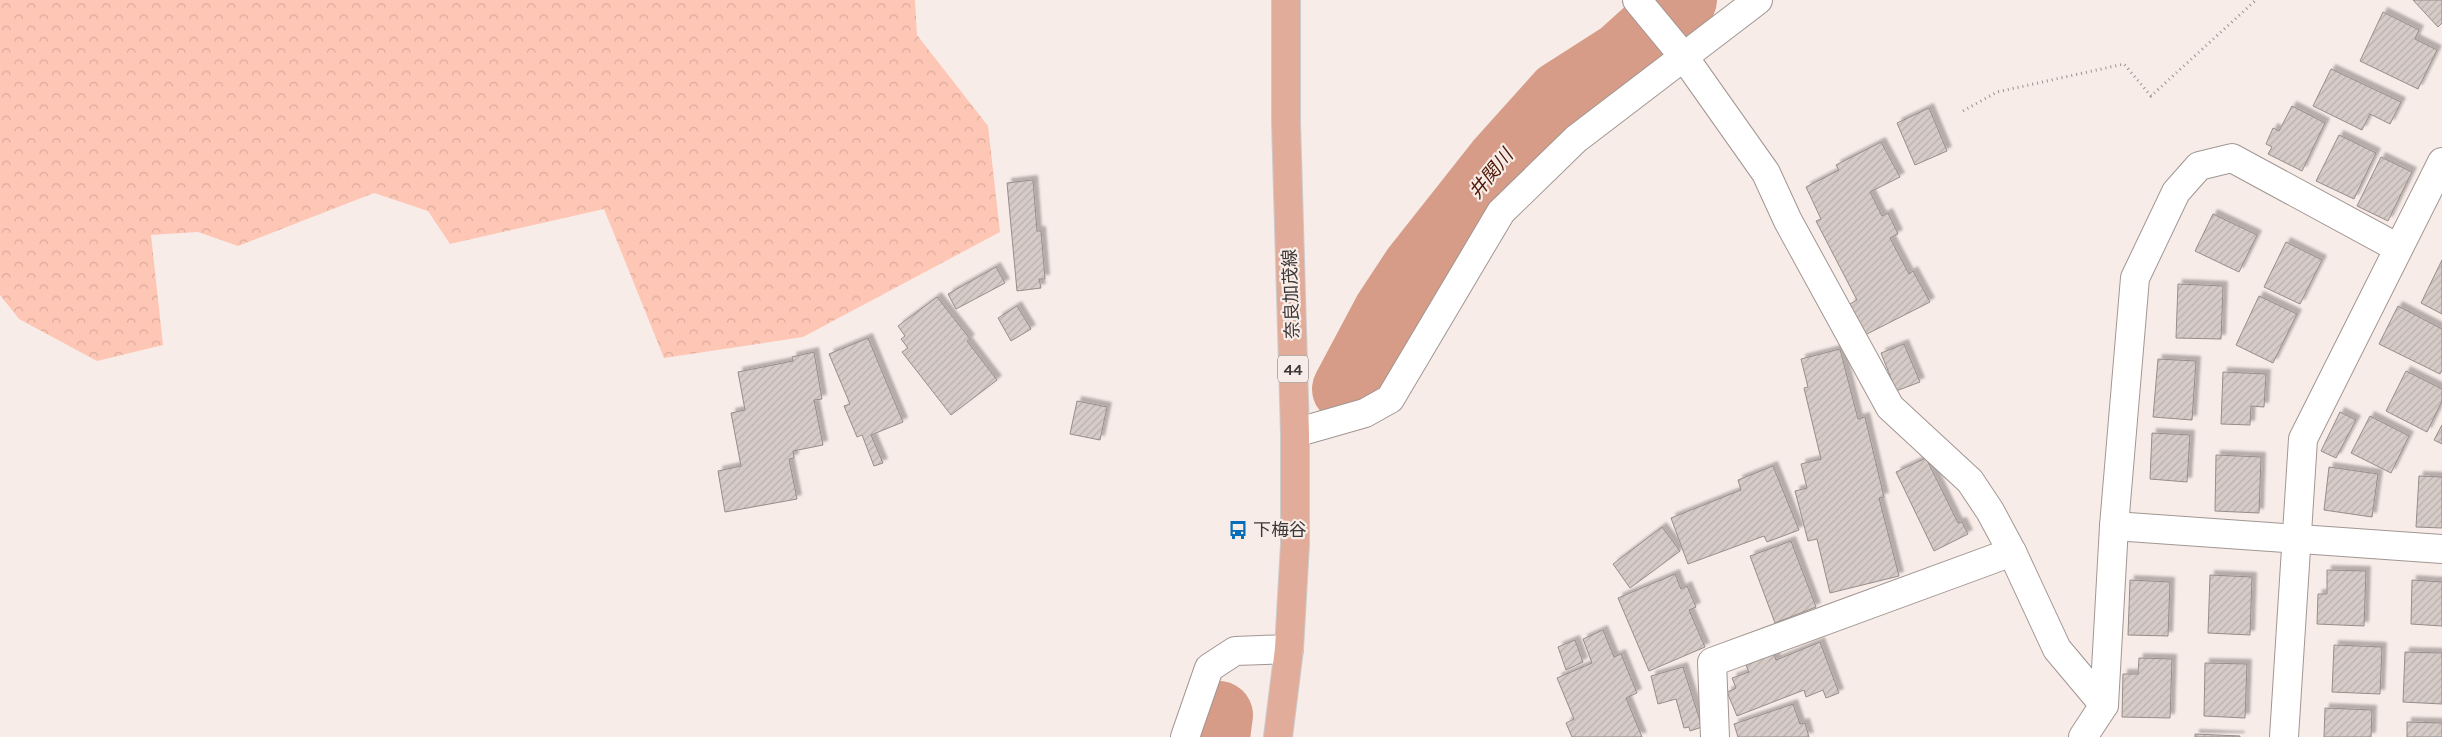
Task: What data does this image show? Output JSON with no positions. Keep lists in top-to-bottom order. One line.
{"streets":{"main road":["奈良加茂線","44"]},"water":["井関川"],"places":{"bus stop":["下梅谷"]}}
